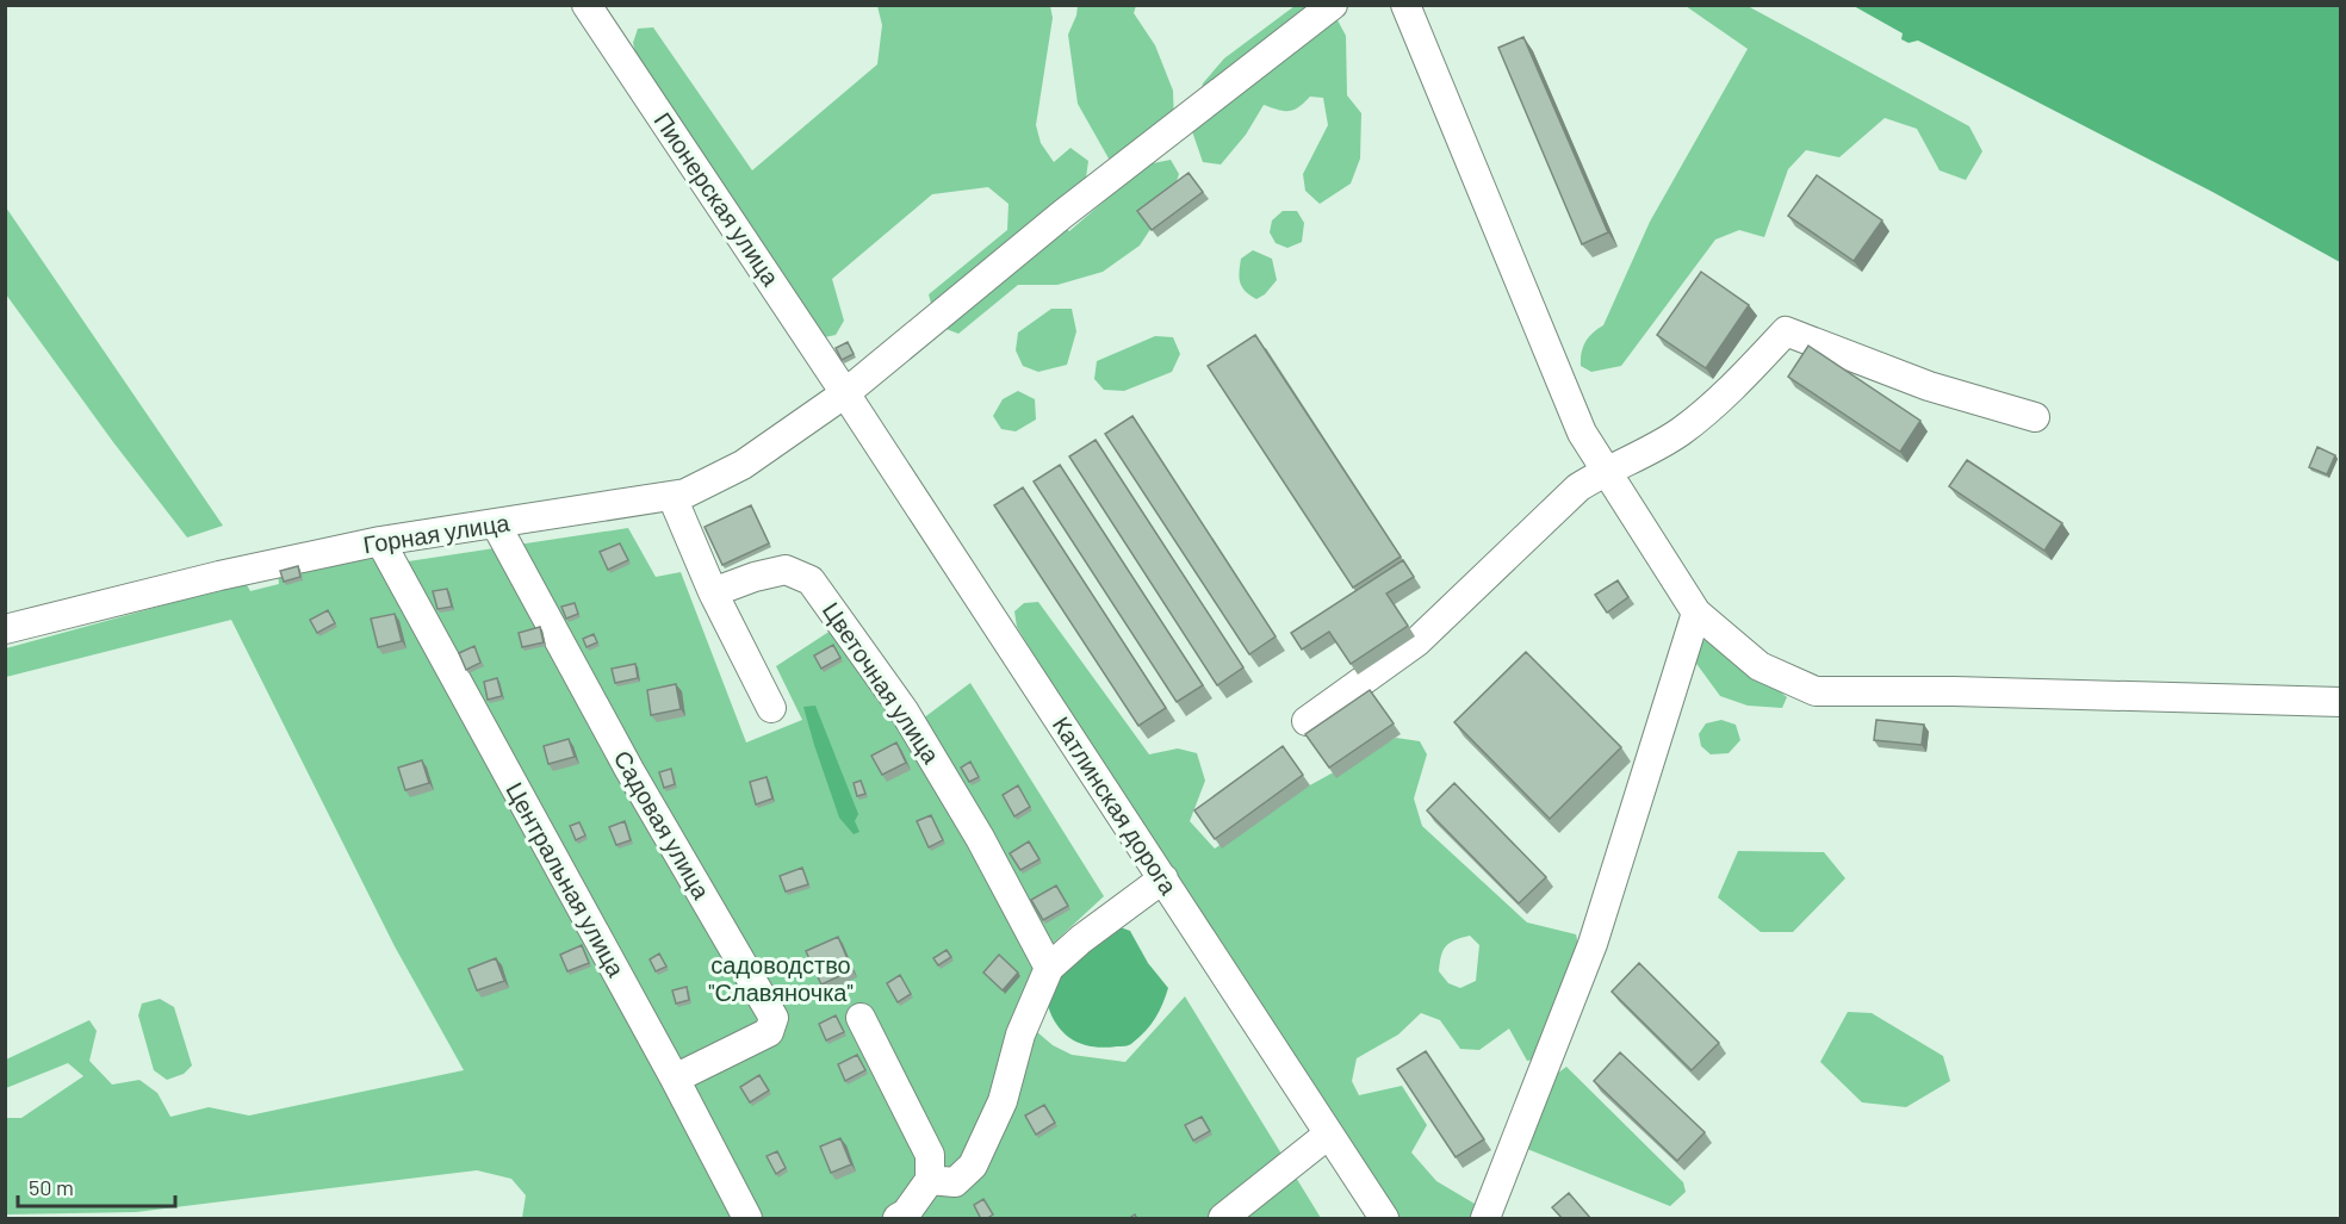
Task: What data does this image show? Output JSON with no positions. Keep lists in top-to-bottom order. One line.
{"streets":{"street":["Пионерская улица","Горная улица","Цветочная улица","Катлинская дорога","Садовая улица","Центральная улица"]},"crossings":[["Пионерская улица","Горная улица"],["Пионерская улица","Катлинская дорога"],["Горная улица","Катлинская дорога"],["Горная улица","Садовая улица"],["Горная улица","Центральная улица"],["Садовая улица","Центральная улица"]],"parks":["садоводство \"Славяночка\""],"scale_bar":"50 m"}
